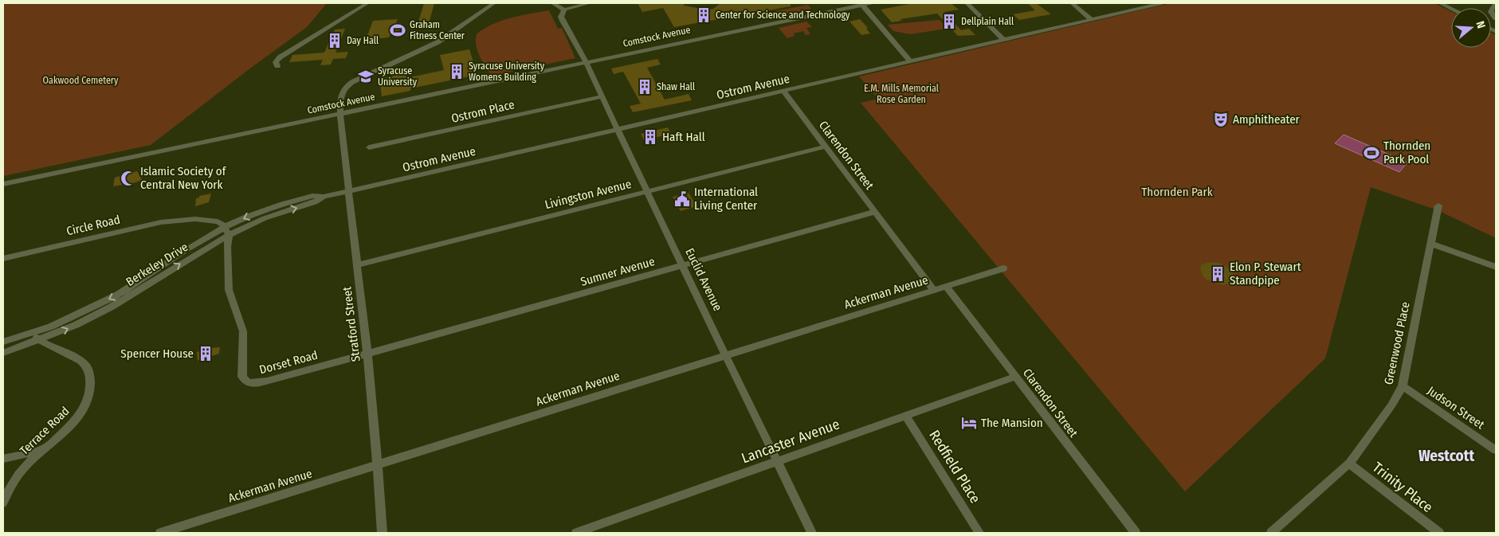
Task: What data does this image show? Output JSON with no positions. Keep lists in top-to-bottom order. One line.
{"streets":{"street":["Comstock Avenue","Ostrom Avenue","Ostrom Place","Clarendon Street","Livingston Avenue","Circle Road","Berkeley Drive","Sumner Avenue","Euclid Avenue","Ackerman Avenue","Stratford Street","Greenwood Place","Dorset Road","Judson Street","Terrace Road","Lancaster Avenue","Redfield Place","Trinity Place"]},"crossings":[["Comstock Avenue","Euclid Avenue"],["Comstock Avenue","Stratford Street"],["Ostrom Avenue","Clarendon Street"],["Ostrom Avenue","Berkeley Drive"],["Ostrom Avenue","Euclid Avenue"],["Ostrom Avenue","Stratford Street"],["Ostrom Place","Euclid Avenue"],["Clarendon Street","Livingston Avenue"],["Clarendon Street","Sumner Avenue"],["Clarendon Street","Ackerman Avenue"],["Clarendon Street","Lancaster Avenue"],["Livingston Avenue","Euclid Avenue"],["Livingston Avenue","Stratford Street"],["Circle Road","Berkeley Drive"],["Circle Road","Dorset Road"],["Berkeley Drive","Stratford Street"],["Berkeley Drive","Dorset Road"],["Berkeley Drive","Terrace Road"],["Sumner Avenue","Euclid Avenue"],["Sumner Avenue","Stratford Street"],["Sumner Avenue","Dorset Road"],["Euclid Avenue","Ackerman Avenue"],["Euclid Avenue","Lancaster Avenue"],["Ackerman Avenue","Stratford Street"],["Stratford Street","Dorset Road"],["Greenwood Place","Judson Street"],["Greenwood Place","Trinity Place"],["Lancaster Avenue","Redfield Place"]],"districts":["Westcott"],"parks":["Oakwood Cemetery","E.M. Mills Memorial Rose Garden","Thornden Park"],"places":{"building":["Center for Science and Technology","Dellplain Hall","Day Hall","Syracuse University Womens Building","Shaw Hall","Haft Hall","Elon P. Stewart Standpipe","Spencer House"],"sports":["Graham Fitness Center","Thornden Park Pool"],"school or university":["Syracuse University"],"theatre":["Amphitheater"],"mosque":["Islamic Society of Central New York"],"public building":["International Living Center"],"hotel":["The Mansion"]},"north":"right"}
